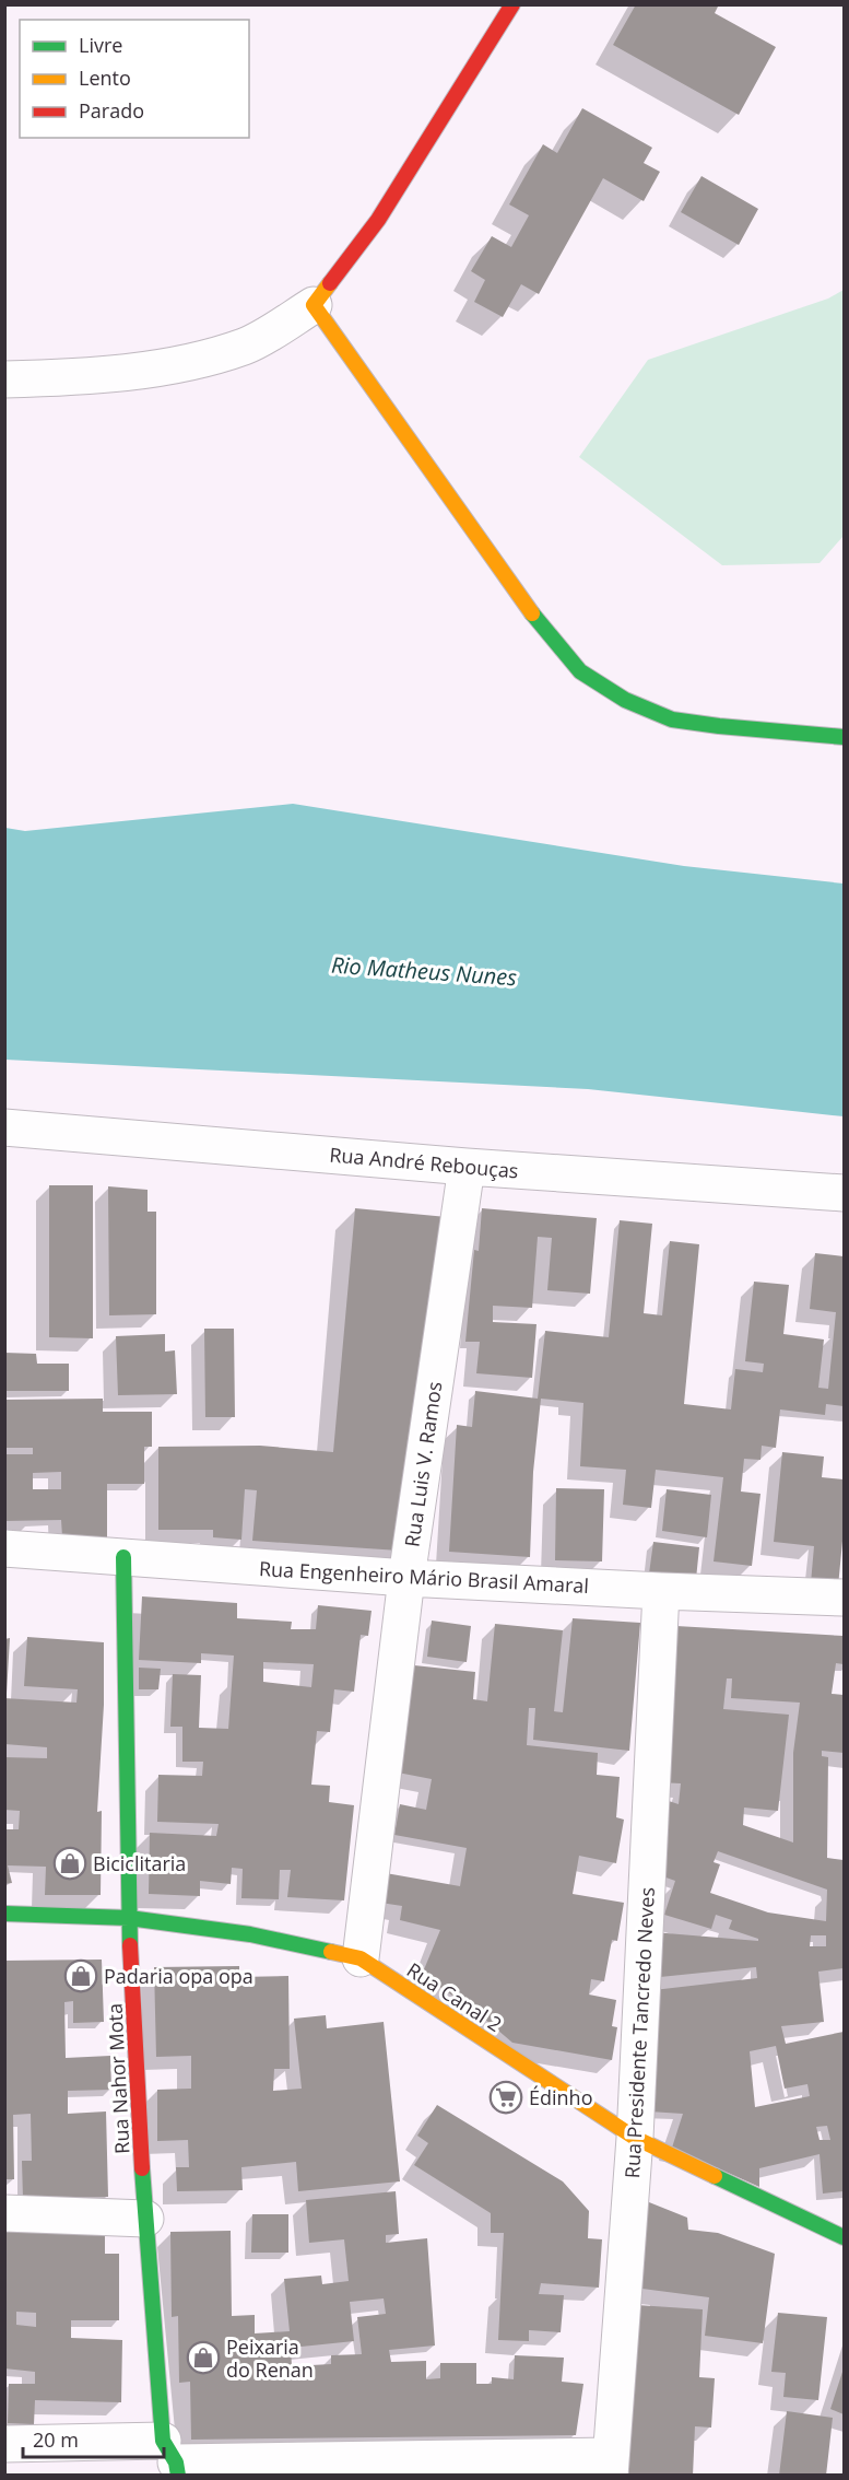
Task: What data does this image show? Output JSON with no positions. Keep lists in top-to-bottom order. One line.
{"streets":{"street":["Rua André Rebouças","Rua Luis V. Ramos","Rua Engenheiro Mário Brasil Amaral","Rua Canal 2","Rua Presidente Tancredo Neves","Rua Nahor Mota"]},"crossings":[["Rua André Rebouças","Rua Luis V. Ramos"],["Rua Luis V. Ramos","Rua Engenheiro Mário Brasil Amaral"],["Rua Luis V. Ramos","Rua Canal 2"],["Rua Engenheiro Mário Brasil Amaral","Rua Presidente Tancredo Neves"],["Rua Engenheiro Mário Brasil Amaral","Rua Nahor Mota"],["Rua Canal 2","Rua Presidente Tancredo Neves"],["Rua Canal 2","Rua Nahor Mota"]],"water":["Rio Matheus Nunes"],"places":{"shop":["Biciclitaria","Padaria opa opa","Peixaria do Renan"],"supermarket":["Édinho"]},"legend":["Livre","Lento","Parado"],"scale_bar":"20 m"}
